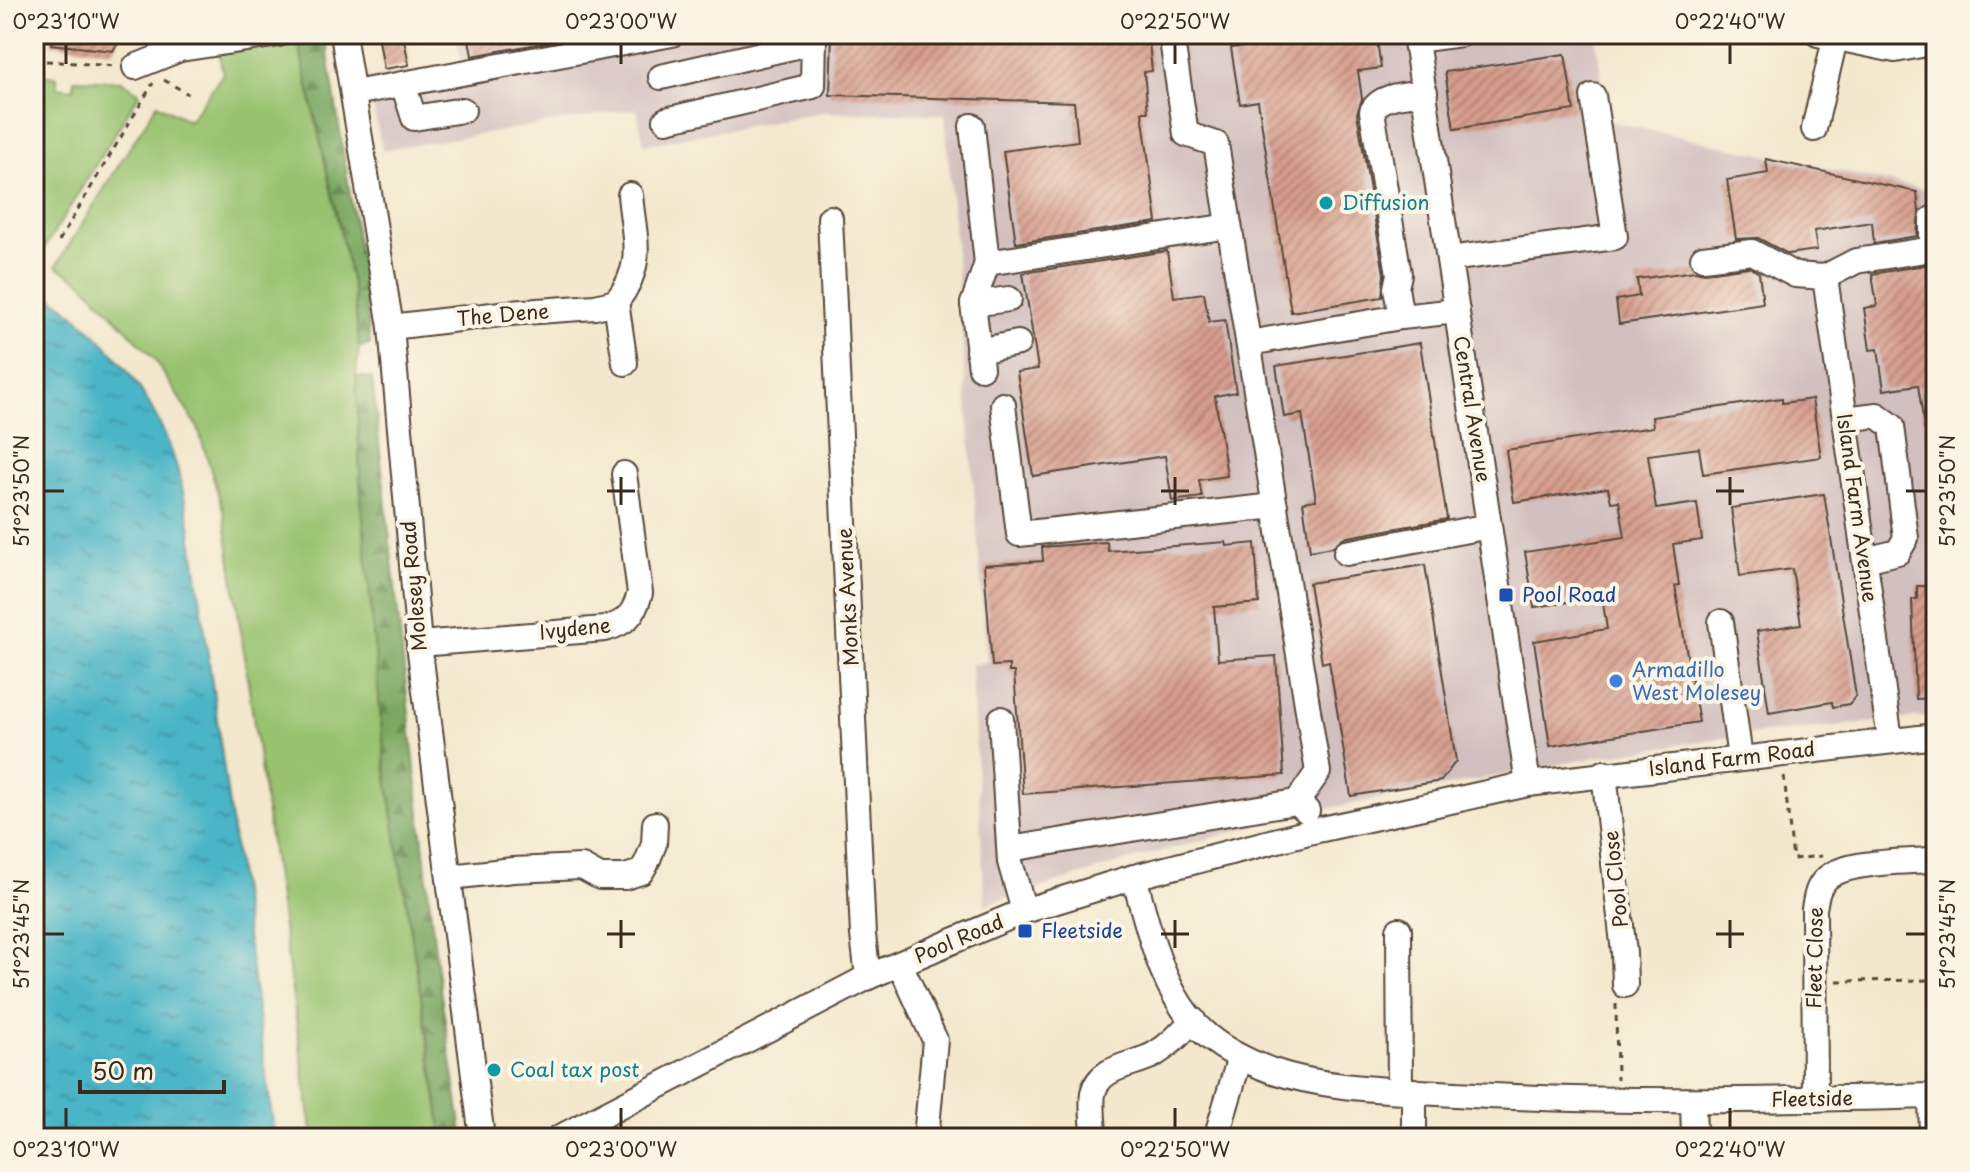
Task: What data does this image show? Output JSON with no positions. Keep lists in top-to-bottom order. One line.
{"streets":{"street":["The Dene","Central Avenue","Island Farm Avenue","Molesey Road","Monks Avenue","Ivydene","Island Farm Road","Pool Close","Pool Road","Fleet Close","Fleetside"]},"crossings":[["The Dene","Molesey Road"],["Central Avenue","Island Farm Road"],["Central Avenue","Pool Road"],["Island Farm Avenue","Island Farm Road"],["Molesey Road","Ivydene"],["Monks Avenue","Pool Road"],["Island Farm Road","Pool Close"],["Island Farm Road","Pool Road"],["Pool Road","Fleetside"],["Fleet Close","Fleetside"]],"places":{"other":["Diffusion","Armadillo West Molesey","Coal tax post"],"transit":["Pool Road","Fleetside"]},"scale_bar":"50 m","coordinates":["0°23'10\"W","0°23'00\"W","0°22'50\"W","0°22'40\"W","51°23'50\"N","51°23'45\"N"]}
